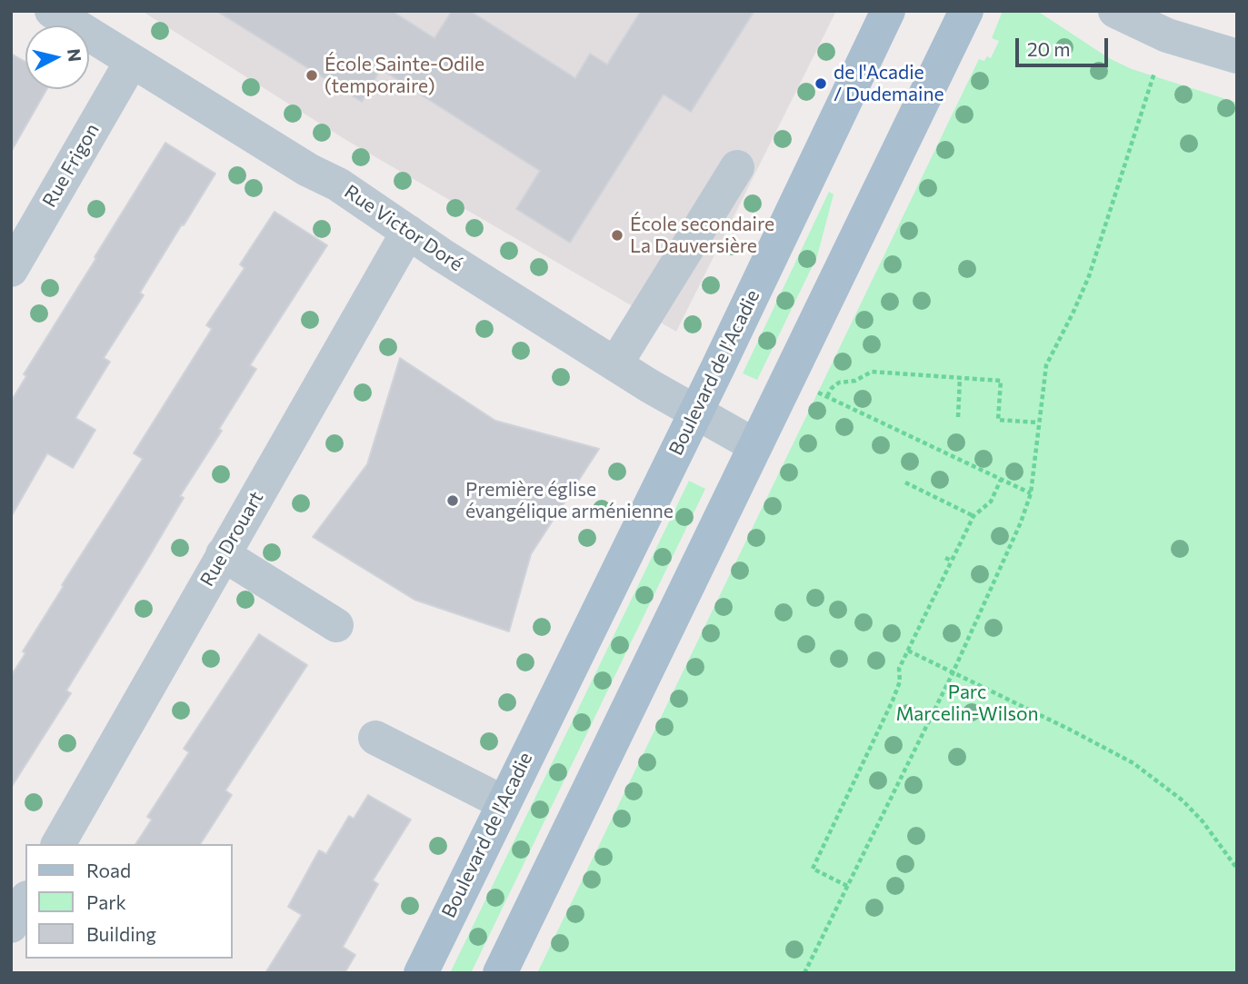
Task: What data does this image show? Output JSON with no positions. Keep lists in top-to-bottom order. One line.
{"streets":{"main road":["Boulevard de l'Acadie"],"street":["Rue Frigon","Rue Victor Doré","Rue Drouart"]},"crossings":[["Rue Frigon","Rue Victor Doré"],["Rue Victor Doré","Boulevard de l'Acadie"],["Rue Victor Doré","Rue Drouart"]],"parks":["Parc Marcelin-Wilson"],"places":["École Sainte-Odile (temporaire)","de l'Acadie / Dudemaine","École secondaire La Dauversière","Première église évangélique arménienne"],"legend":["Road","Park","Building"],"scale_bar":"20 m","north":"right"}
